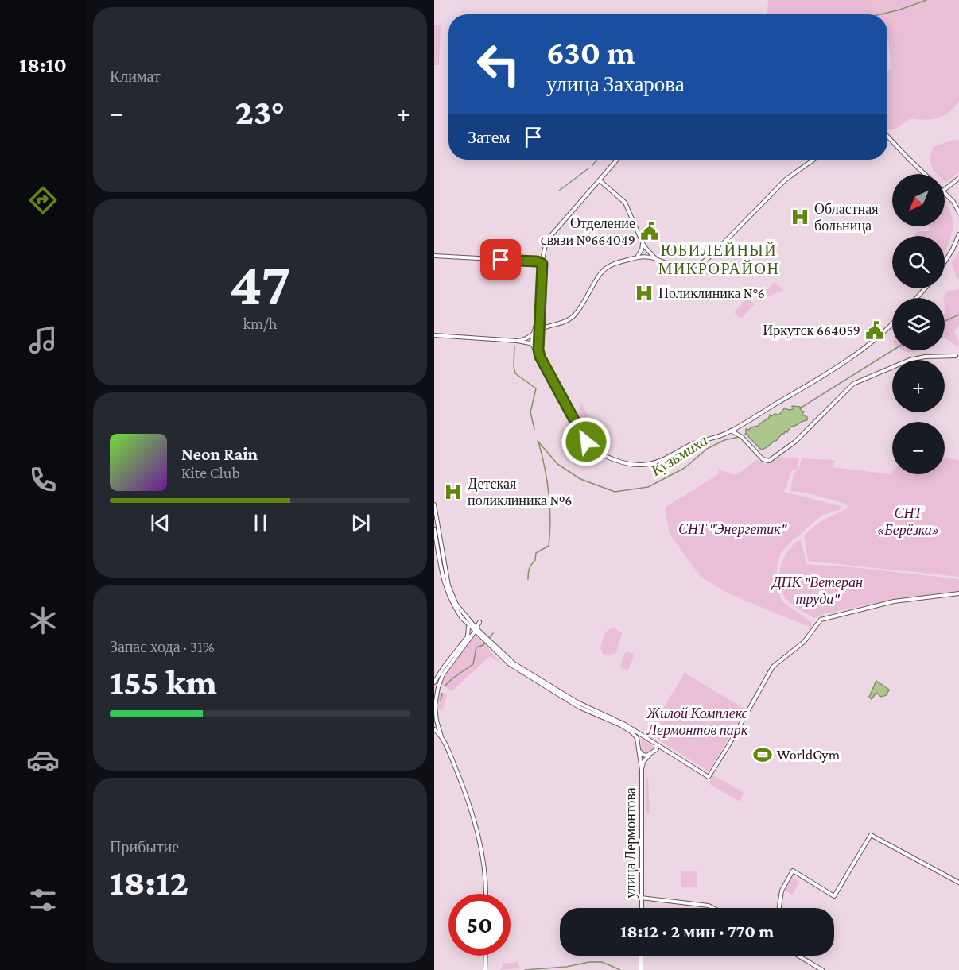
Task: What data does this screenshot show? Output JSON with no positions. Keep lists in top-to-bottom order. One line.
{"streets":{"main road":["улица Лермонтова"]},"districts":["ЮБИЛЕЙНЫЙ МИКРОРАЙОН"],"water":["Кузьмиха"],"parks":["СНТ «Берёзка»","СНТ \"Энергетик\"","ДПК \"Ветеран труда\"","Жилой Комплекс Лермонтов парк"],"places":{"hospital":["Областная больница","Поликлиника N°6","Детская поликлиника №6"],"public building":["Отделение связи №664049","Иркутск 664059"],"sports":["WorldGym"]},"north":"bottom left","page":{"tabs":"18:10","tile":["Климат",["47","km/h"],["Запас хода · 31%","155 km"],["Прибытие","18:12"]],"turn":["630 m","улица Захарова"],"heat":["−","23°","+"],"then":"Затем","map_buttons":["+","−"],"song":["Neon Rain","Kite Club"],"limit":"50","trip":"18:12 · 2 мин · 770 m"}}
